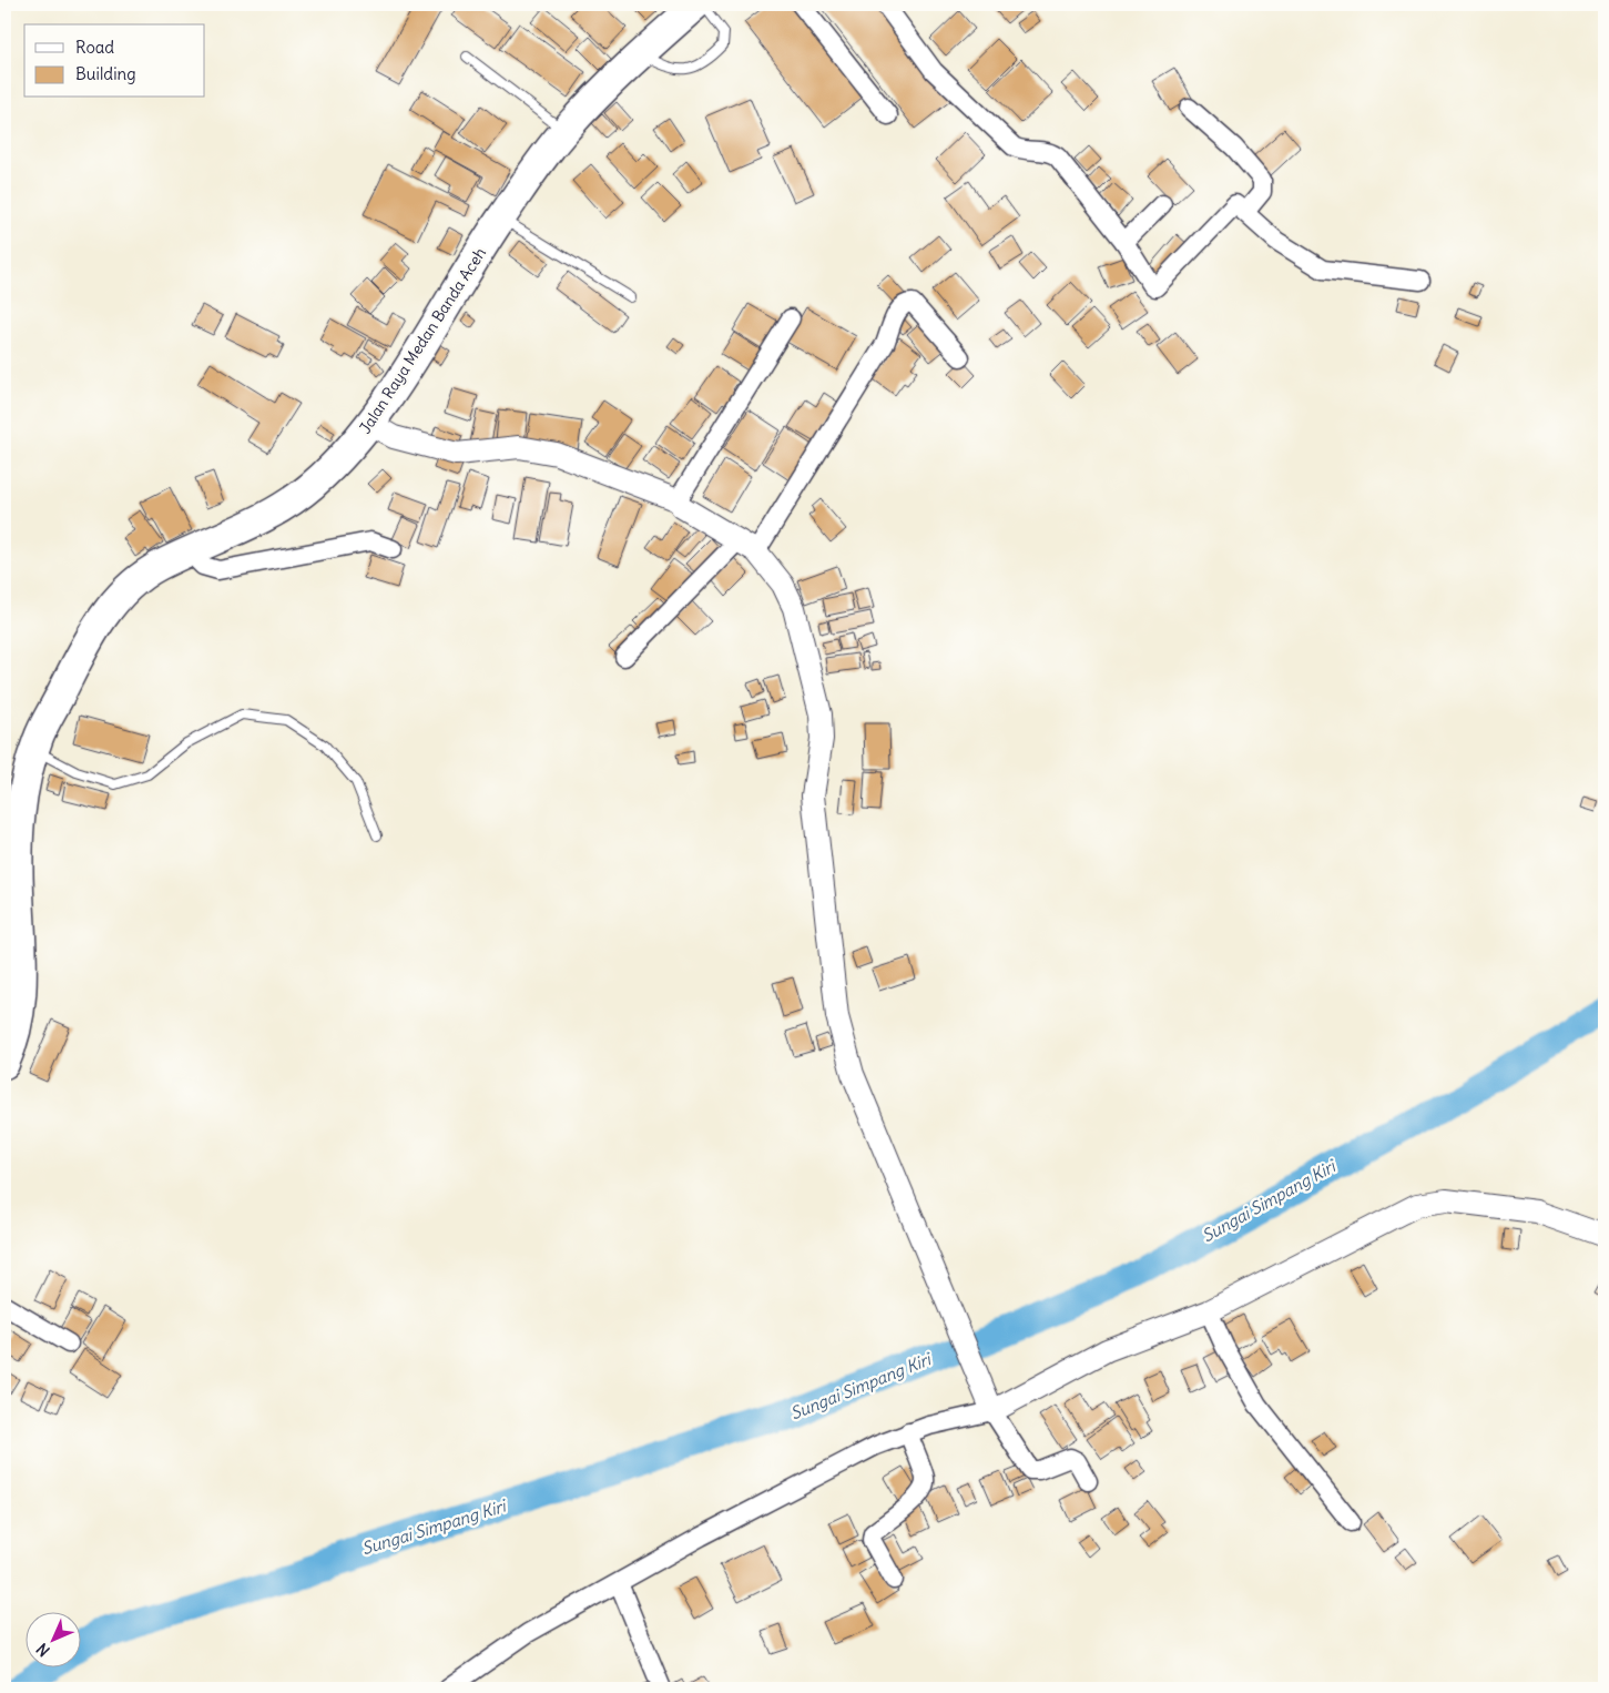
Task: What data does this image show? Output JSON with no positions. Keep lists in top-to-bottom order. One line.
{"streets":{"highway":["Jalan Raya Medan Banda Aceh"]},"water":["Sungai Simpang Kiri"],"legend":["Road","Building"],"north":"bottom left"}
